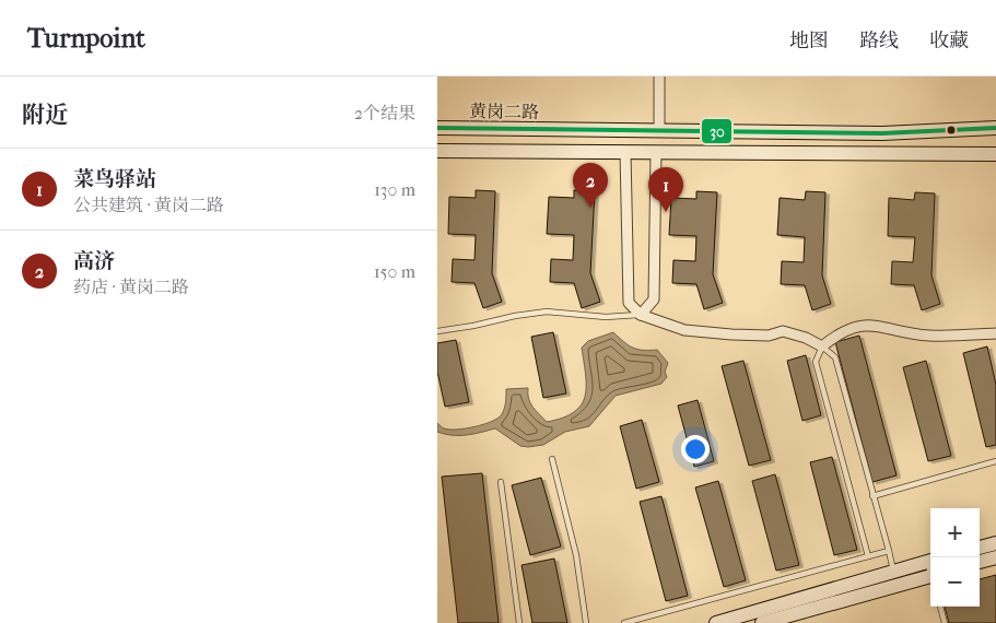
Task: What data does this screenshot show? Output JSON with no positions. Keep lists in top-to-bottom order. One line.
{"streets":{"main road":["黄岗二路"]},"lines":["transit line 30"],"page":{"header":"Turnpoint","nav":["地图","路线","收藏"],"heading":["附近","2个结果"],"list":[{"mark":"1","name":"菜鸟驿站","note":"公共建筑 · 黄岗二路","value":"130 m"},{"mark":"2","name":"高济","note":"药店 · 黄岗二路","value":"150 m"}],"pins":["2","1"],"map_buttons":["+","−"]}}
